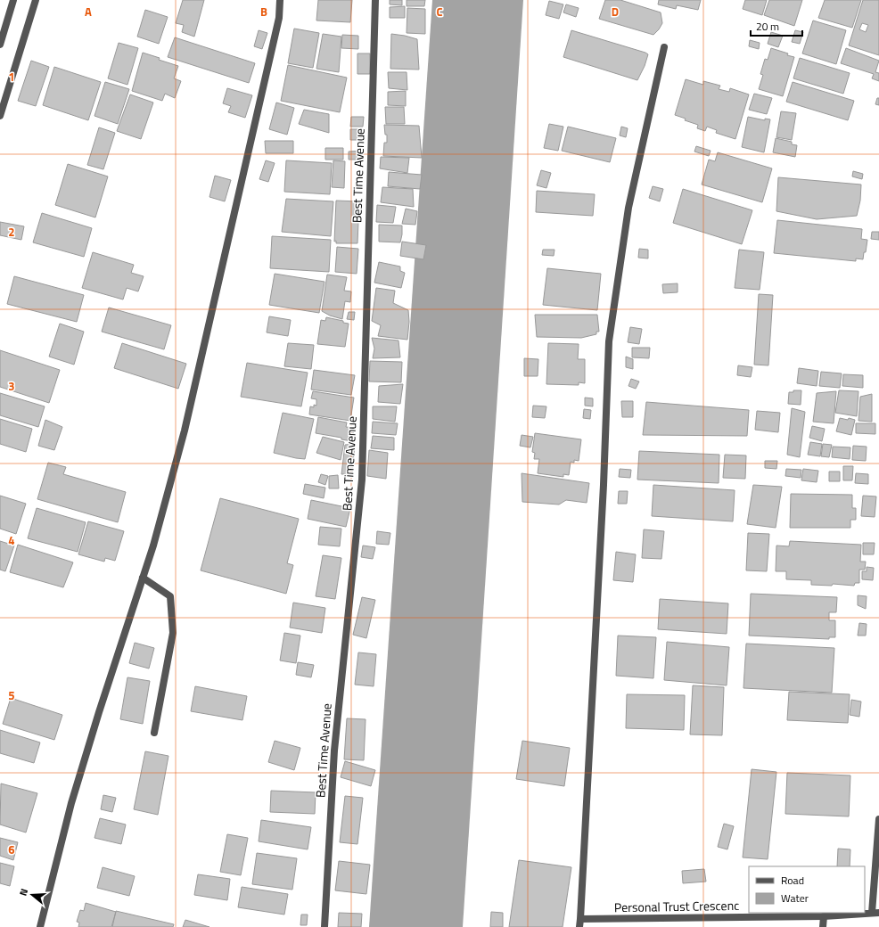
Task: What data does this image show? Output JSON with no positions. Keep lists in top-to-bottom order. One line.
{"streets":{"street":["Best Time Avenue","Personal Trust Crescenc"]},"legend":["Road","Water"],"scale_bar":"20 m","north":"left","grid":{"columns":["A","B","C","D"],"rows":["1","2","3","4","5","6"]}}
